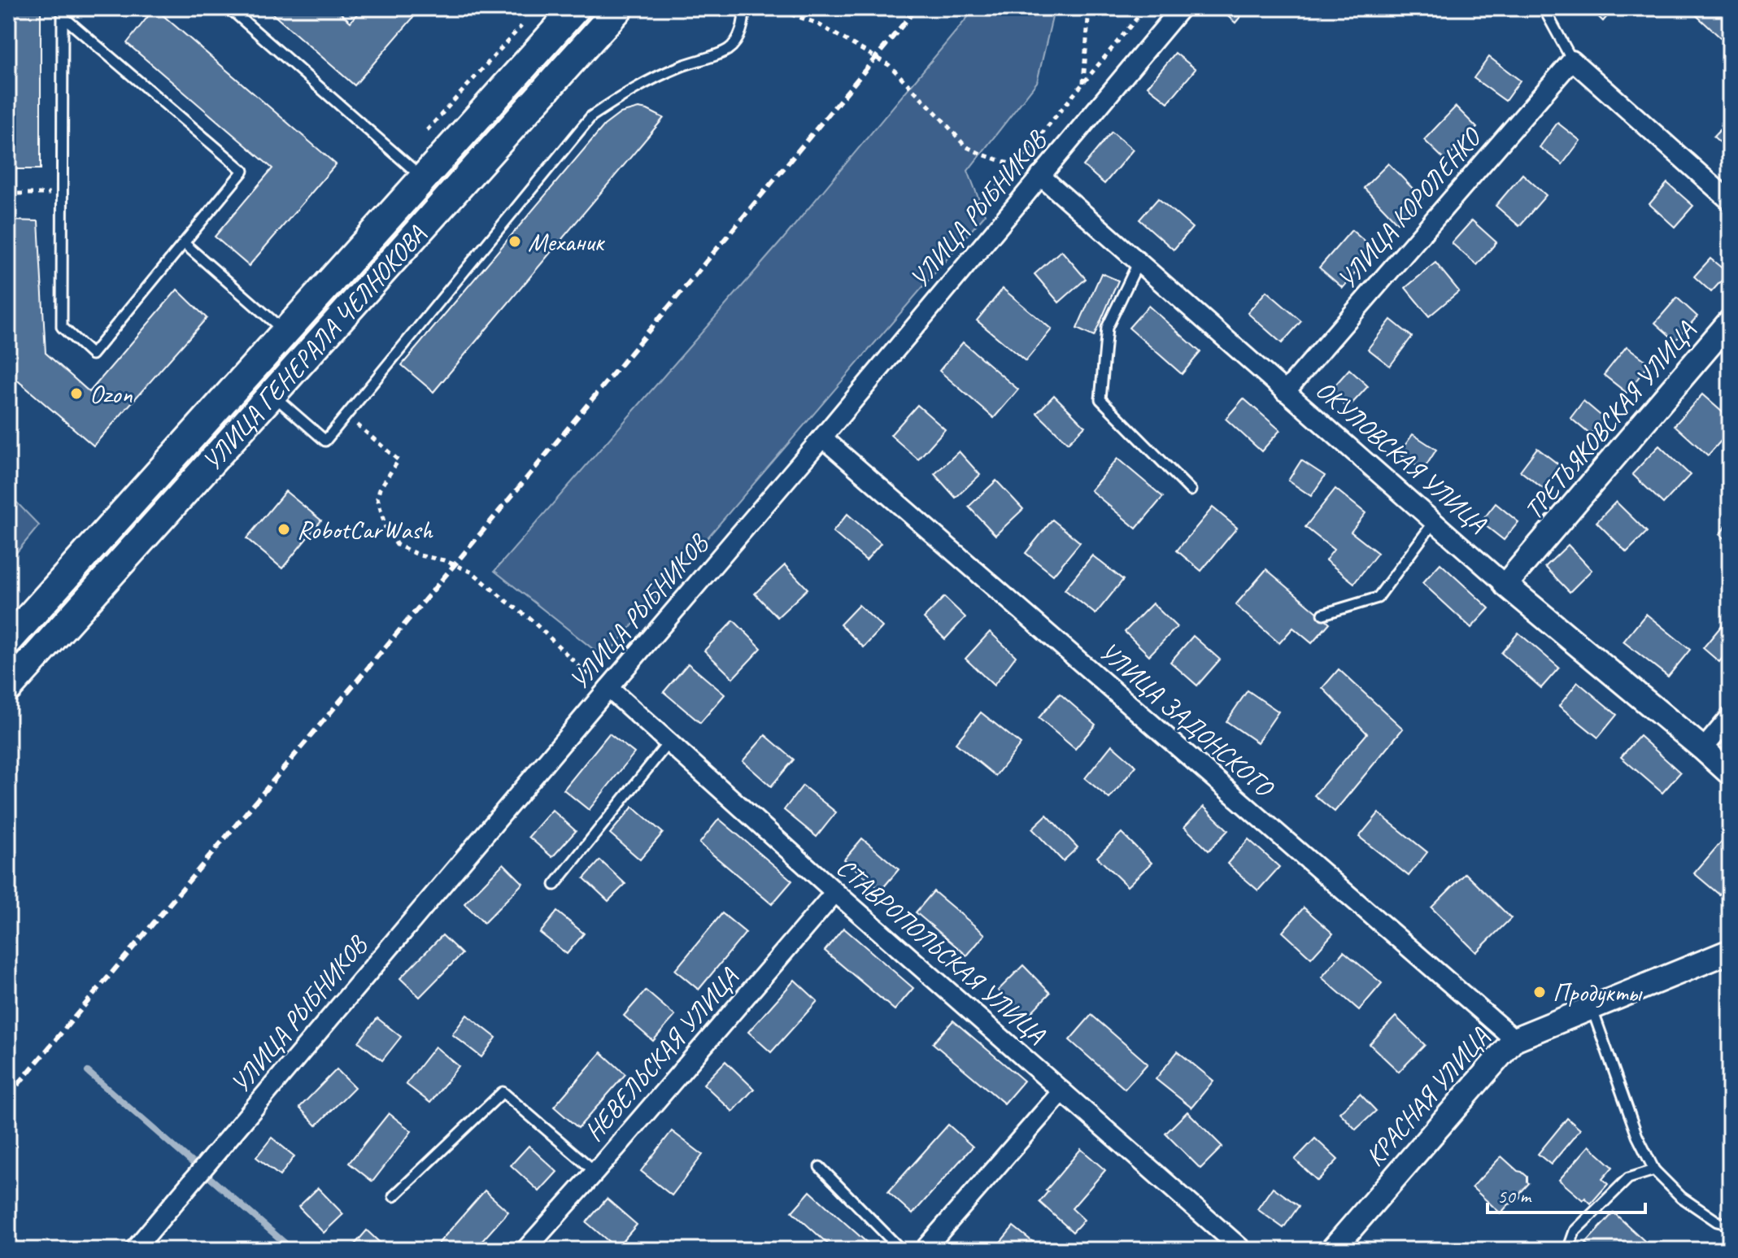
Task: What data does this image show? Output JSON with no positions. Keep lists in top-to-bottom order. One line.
{"streets":{"main road":["УЛИЦА ГЕНЕРАЛА ЧЕЛНОКОВА"],"street":["УЛИЦА КОРОЛЕНКО","УЛИЦА РЫБНИКОВ","ТРЕТЬЯКОВСКАЯ УЛИЦА","ОКУЛОВСКАЯ УЛИЦА","УЛИЦА ЗАДОНСКОГО","СТАВРОПОЛЬСКАЯ УЛИЦА","НЕВЕЛЬСКАЯ УЛИЦА","КРАСНАЯ УЛИЦА"]},"crossings":[["УЛИЦА КОРОЛЕНКО","ОКУЛОВСКАЯ УЛИЦА"],["УЛИЦА РЫБНИКОВ","ОКУЛОВСКАЯ УЛИЦА"],["УЛИЦА РЫБНИКОВ","УЛИЦА ЗАДОНСКОГО"],["УЛИЦА РЫБНИКОВ","СТАВРОПОЛЬСКАЯ УЛИЦА"],["ТРЕТЬЯКОВСКАЯ УЛИЦА","ОКУЛОВСКАЯ УЛИЦА"],["УЛИЦА ЗАДОНСКОГО","КРАСНАЯ УЛИЦА"],["СТАВРОПОЛЬСКАЯ УЛИЦА","НЕВЕЛЬСКАЯ УЛИЦА"]],"places":["Механик","Ozon","RobotCarWash","Продукты"],"scale_bar":"50 m"}
